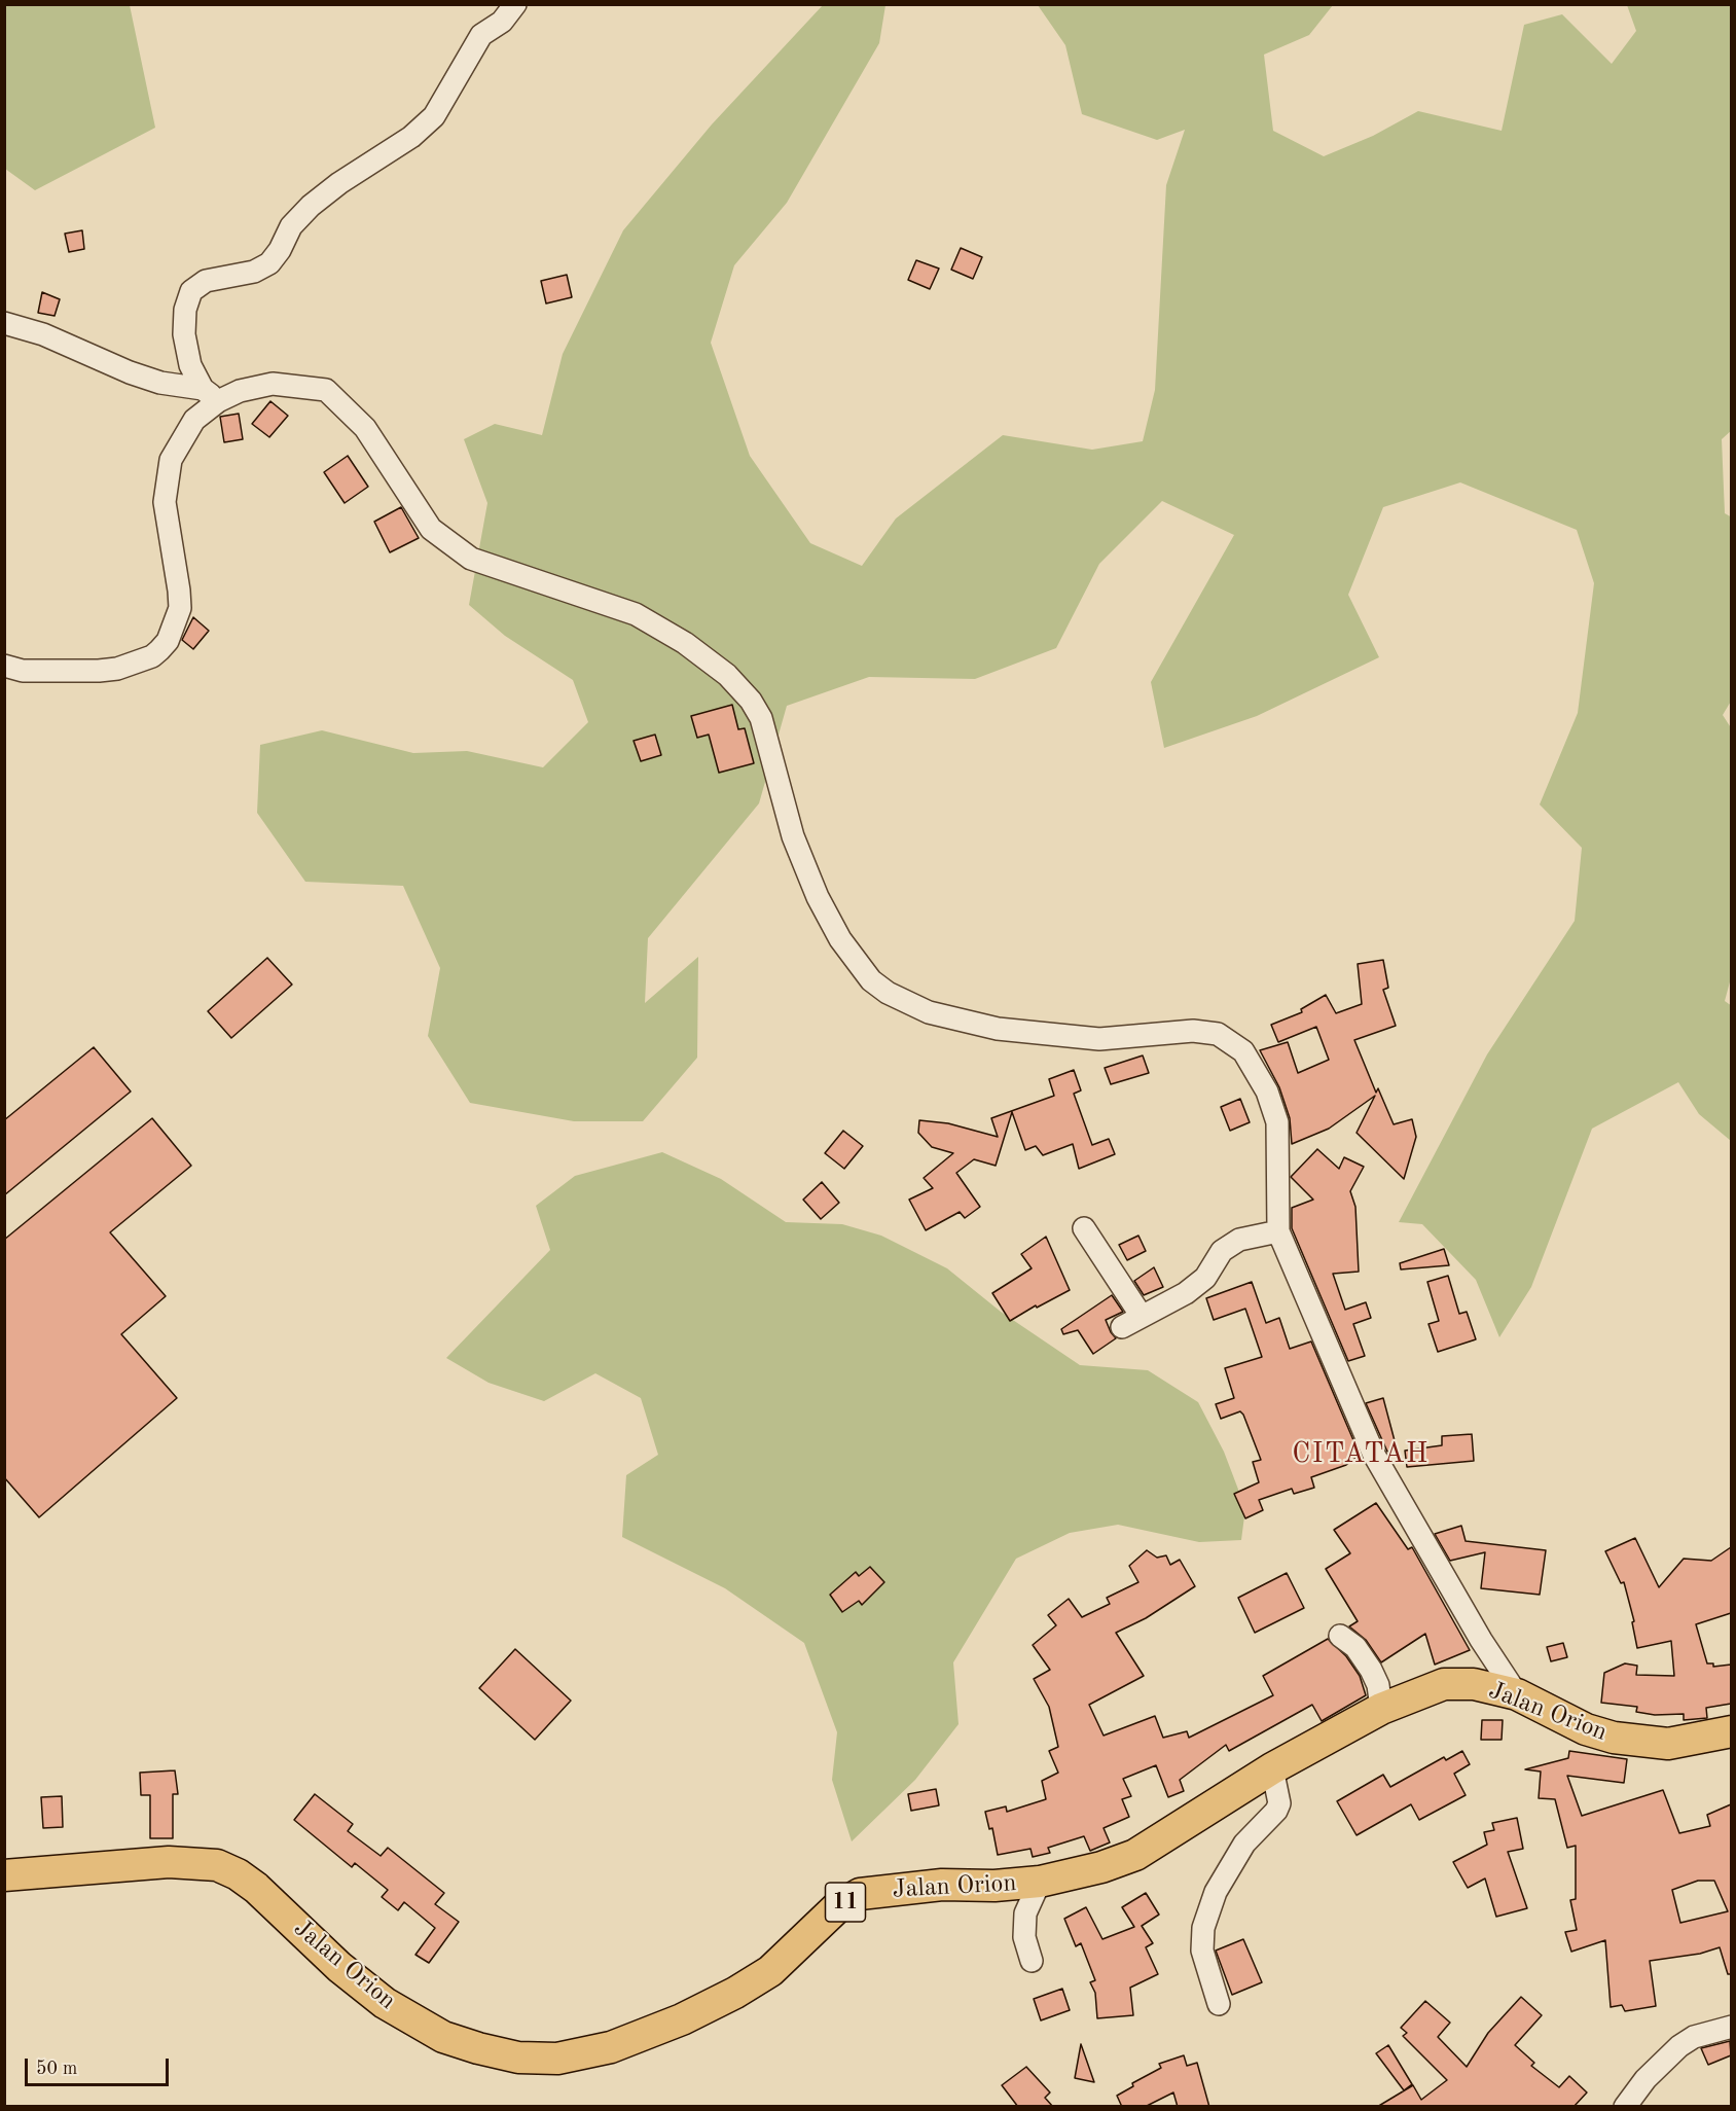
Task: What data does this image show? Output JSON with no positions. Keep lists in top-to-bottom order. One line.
{"streets":{"highway":["Jalan Orion","11"]},"districts":["CITATAH"],"scale_bar":"50 m"}
